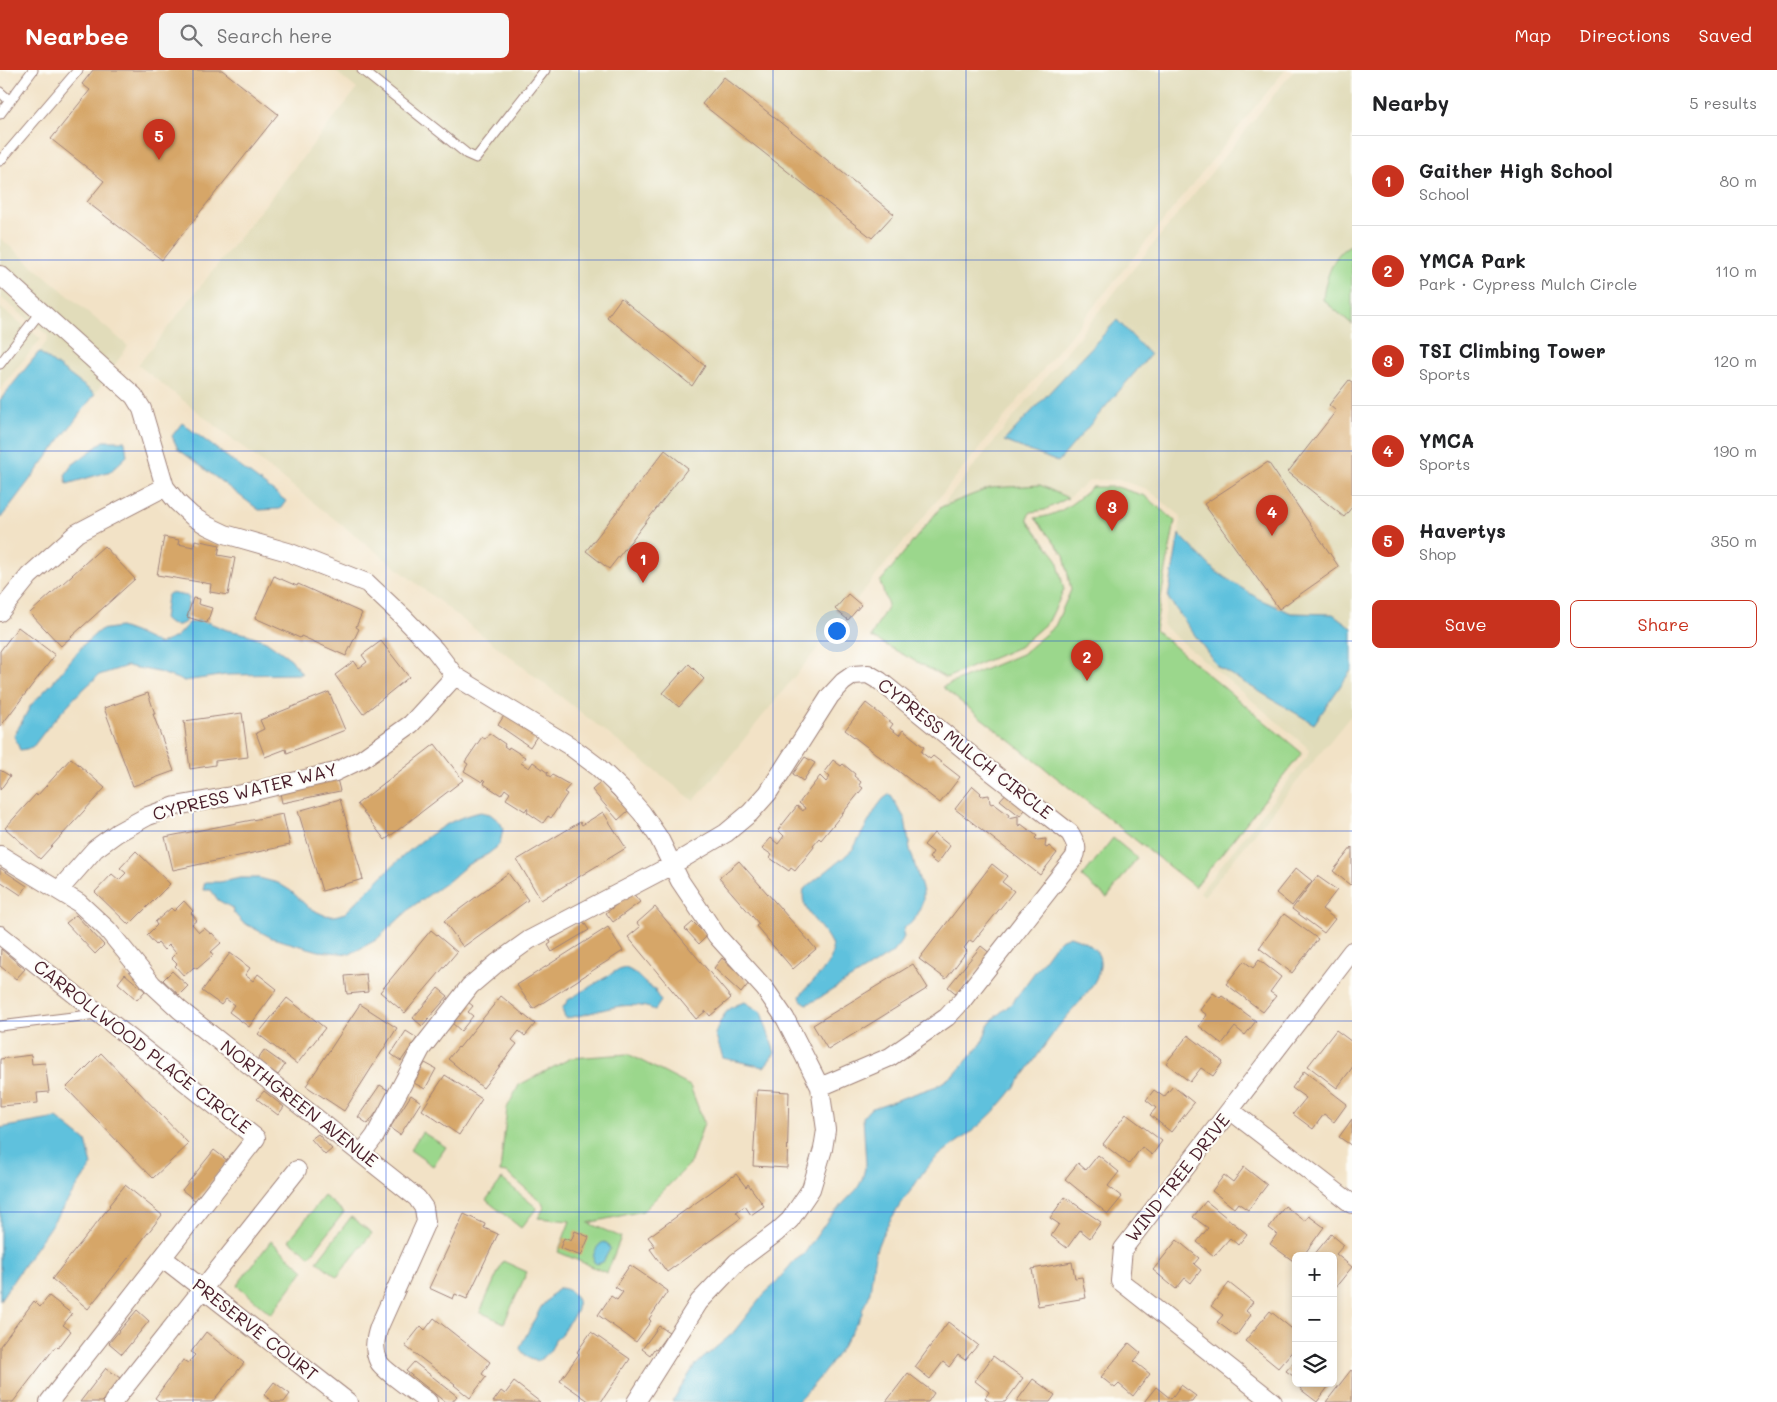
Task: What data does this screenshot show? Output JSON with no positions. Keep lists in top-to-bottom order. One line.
{"streets":{"street":["CYPRESS MULCH CIRCLE","CYPRESS WATER WAY","CARROLLWOOD PLACE CIRCLE","NORTHGREEN AVENUE","WIND TREE DRIVE","PRESERVE COURT"]},"crossings":[["CYPRESS MULCH CIRCLE","NORTHGREEN AVENUE"],["CYPRESS WATER WAY","NORTHGREEN AVENUE"],["CARROLLWOOD PLACE CIRCLE","PRESERVE COURT"]],"page":{"header":"Nearbee","search":"Search here","nav":["Map","Directions","Saved"],"heading":["Nearby","5 results"],"pins":["5","3","4","1","2"],"list":[{"mark":"1","name":"Gaither High School","note":"School","value":"80 m"},{"mark":"2","name":"YMCA Park","note":"Park · Cypress Mulch Circle","value":"110 m"},{"mark":"3","name":"TSI Climbing Tower","note":"Sports","value":"120 m"},{"mark":"4","name":"YMCA","note":"Sports","value":"190 m"},{"mark":"5","name":"Havertys","note":"Shop","value":"350 m"}],"buttons":["Save","Share"],"map_buttons":["+","−"]}}
